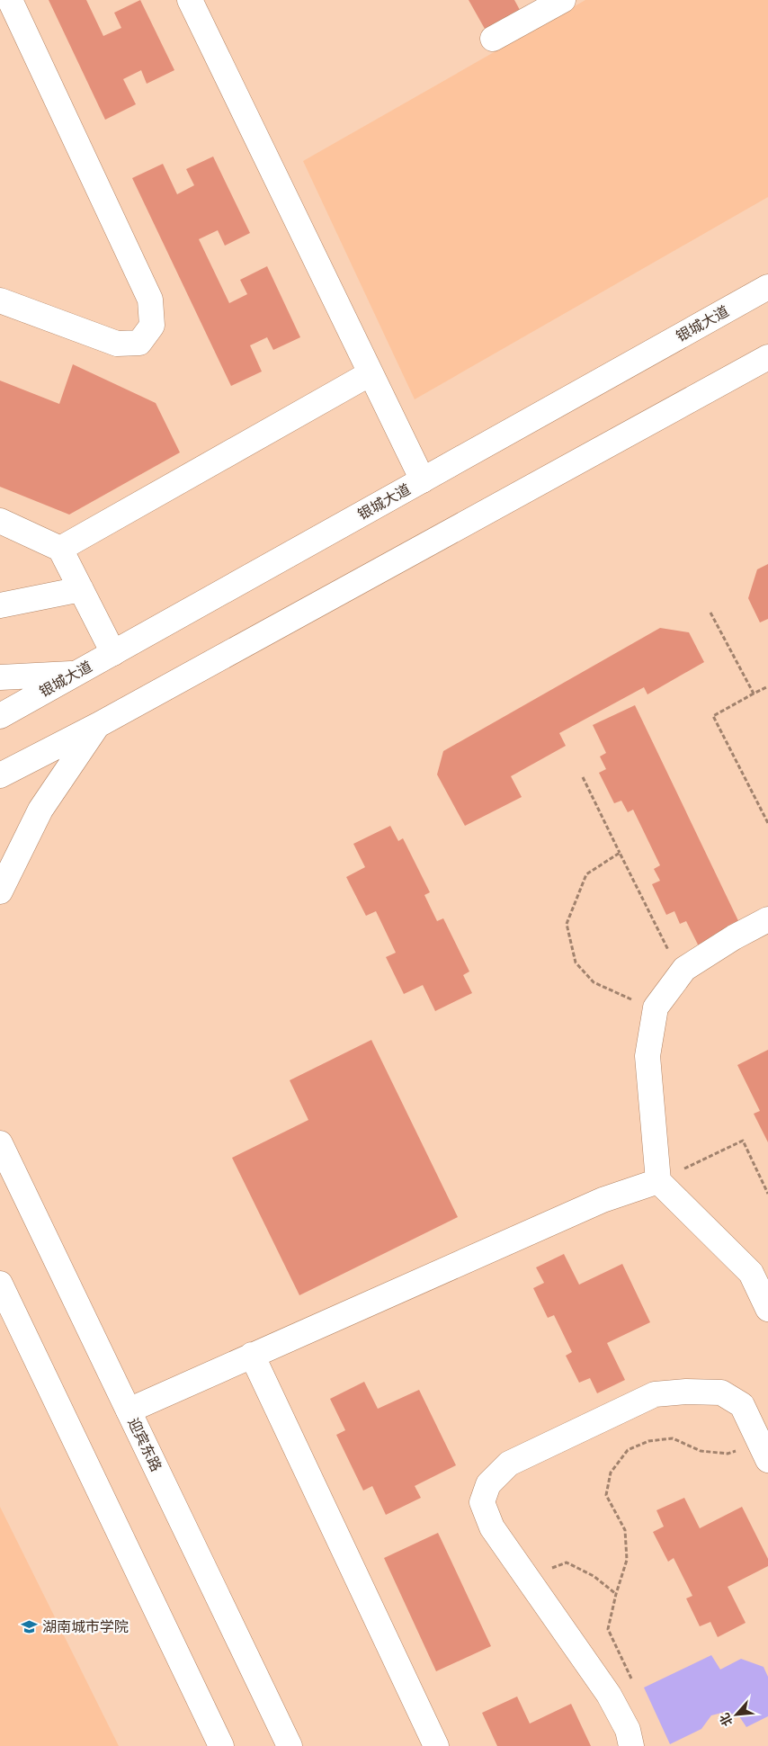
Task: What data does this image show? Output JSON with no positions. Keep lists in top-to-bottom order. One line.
{"streets":{"main road":["银城大道","迎宾东路"]},"places":{"school or university":["湖南城市学院"]},"north":"bottom left"}
